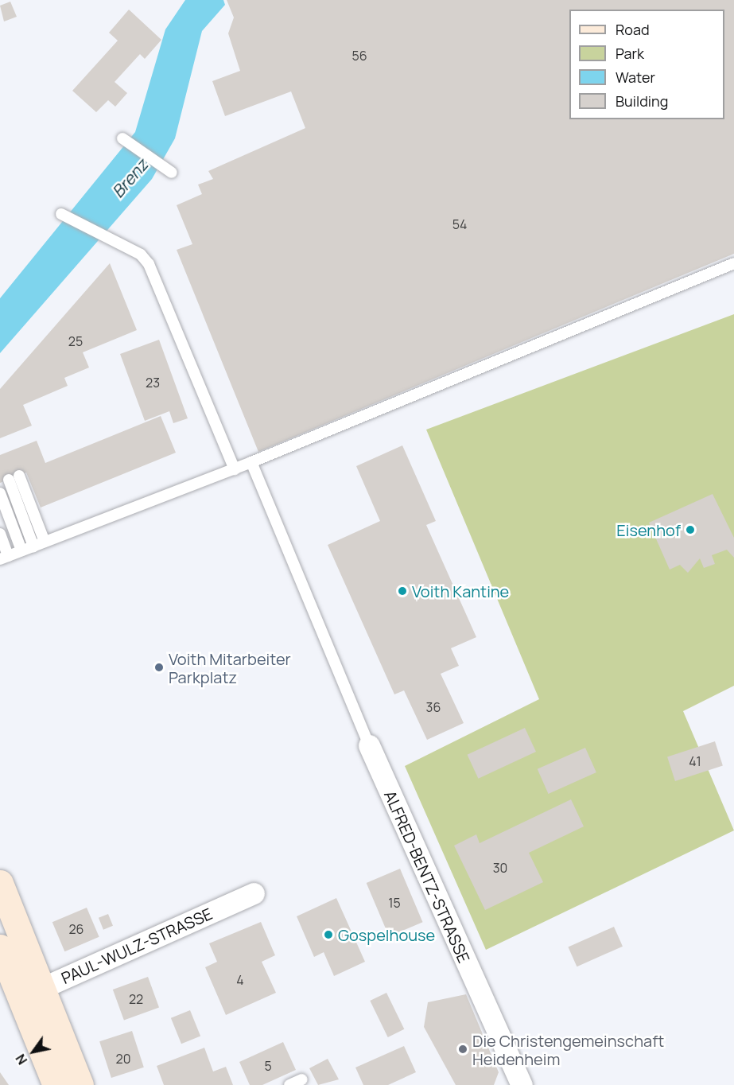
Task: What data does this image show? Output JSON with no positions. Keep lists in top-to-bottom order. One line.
{"streets":{"street":["ALFRED-BENTZ-STRASSE","PAUL-WULZ-STRASSE"]},"water":["Brenz"],"places":["Eisenhof","Voith Kantine","Voith Mitarbeiter Parkplatz","Gospelhouse","Die Christengemeinschaft Heidenheim"],"house_numbers":["56","54","25","23","36","41","30","15","26","4","22","20","5"],"legend":["Road","Park","Water","Building"],"north":"bottom left"}
